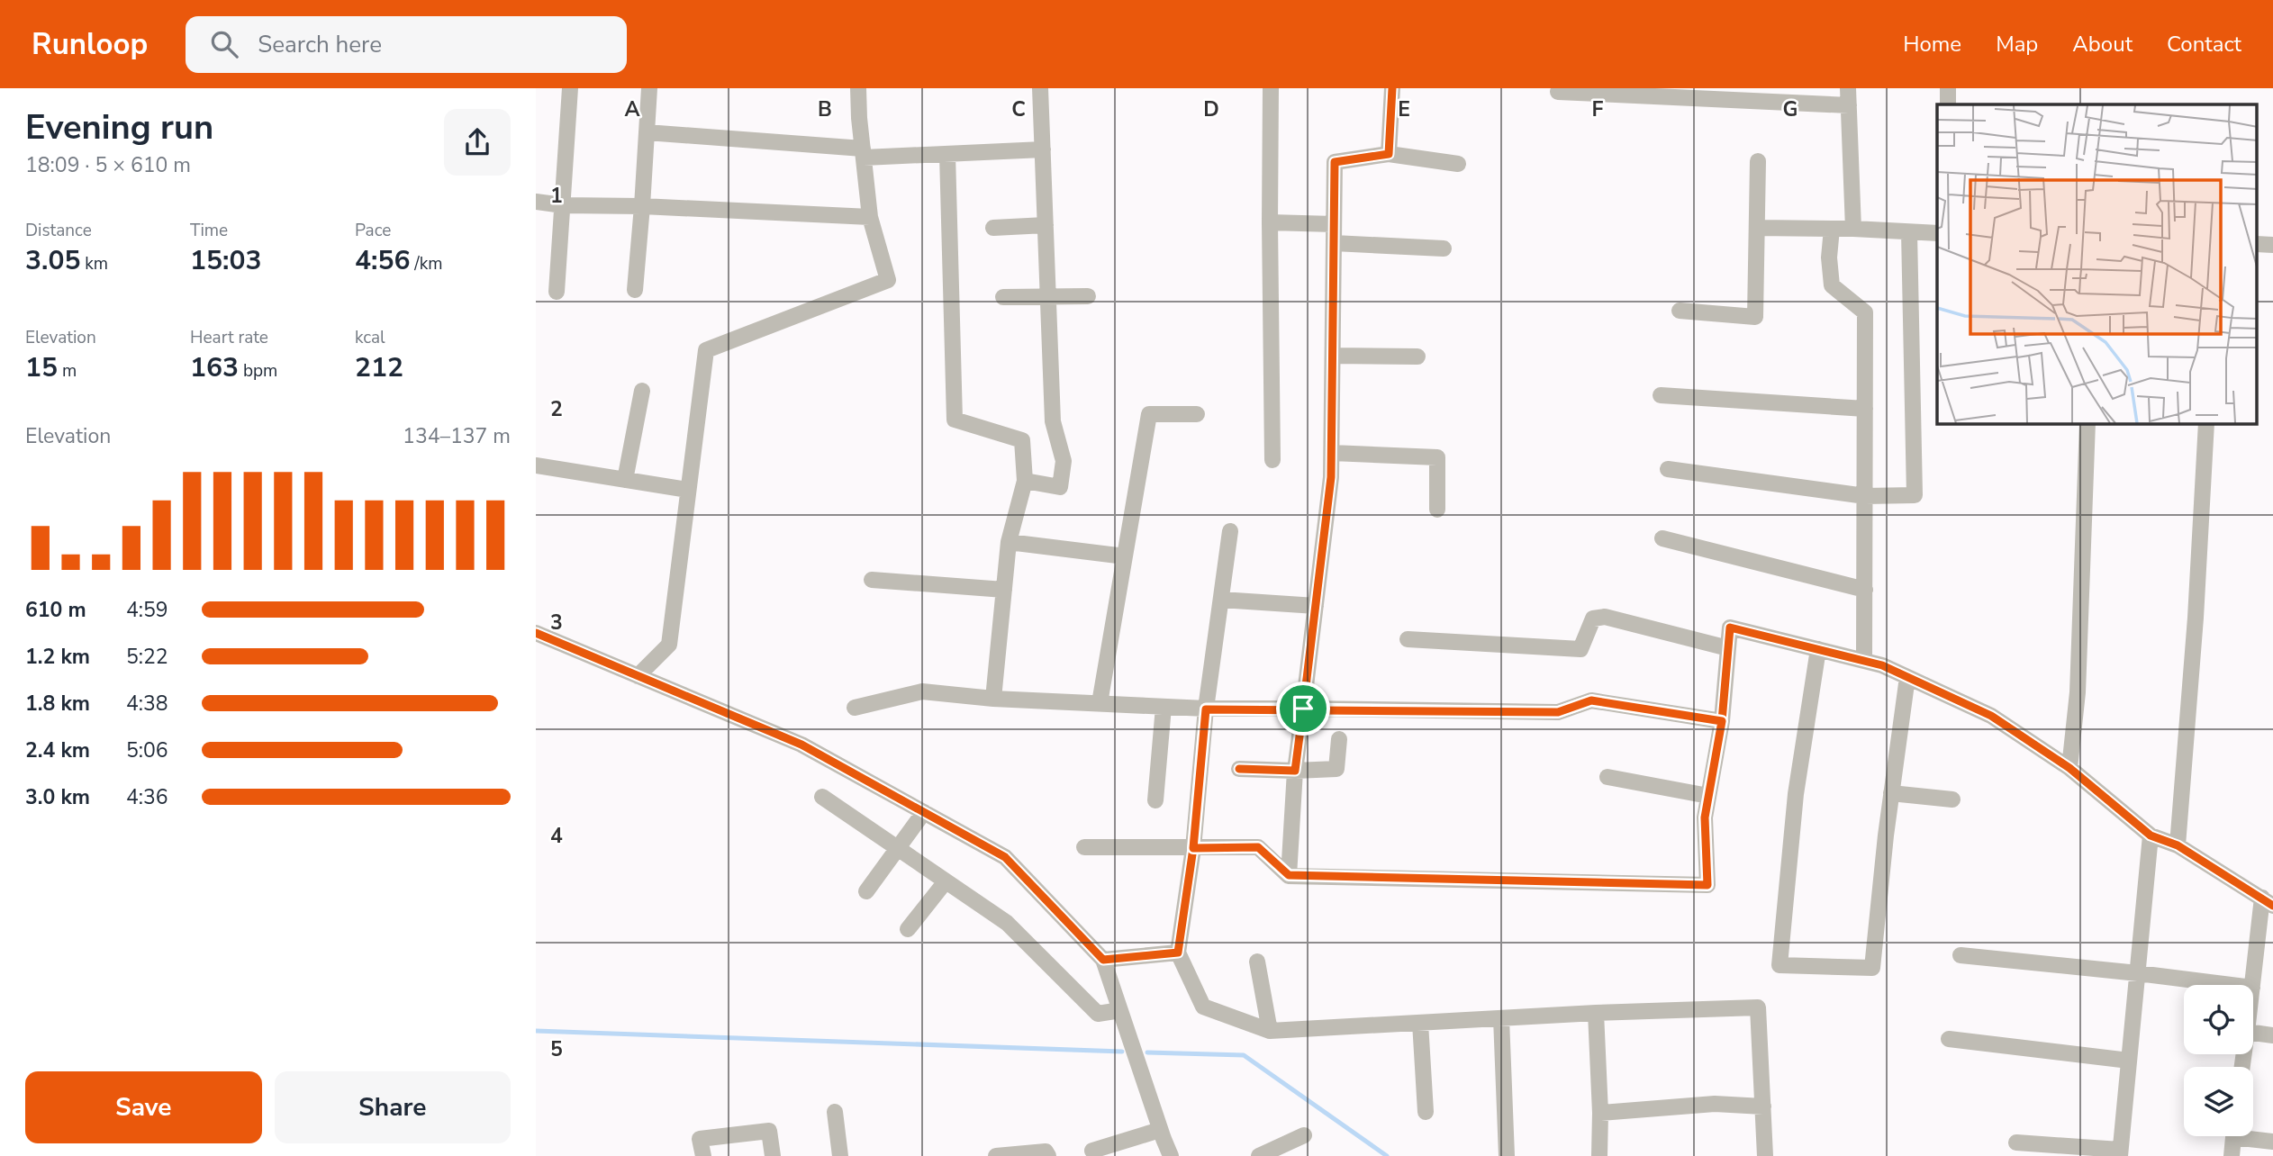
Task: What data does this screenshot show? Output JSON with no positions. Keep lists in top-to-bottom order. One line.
{"page":{"header":"Runloop","search":"Search here","nav":["Home","Map","About","Contact"],"heading":["Evening run","18:09 · 5 × 610 m"],"stats":[["Distance","3.05 km"],["Time","15:03"],["Pace","4:56 /km"],["Elevation","15 m"],["Heart rate","163 bpm"],["kcal","212"]],"chart":["Elevation","134–137 m"],"list":[{"name":"610 m","note":"4:59"},{"name":"1.2 km","note":"5:22"},{"name":"1.8 km","note":"4:38"},{"name":"2.4 km","note":"5:06"},{"name":"3.0 km","note":"4:36"}],"buttons":["Save","Share"]},"grid":{"columns":["A","B","C","D","E","F","G"],"rows":["1","2","3","4","5"]}}
